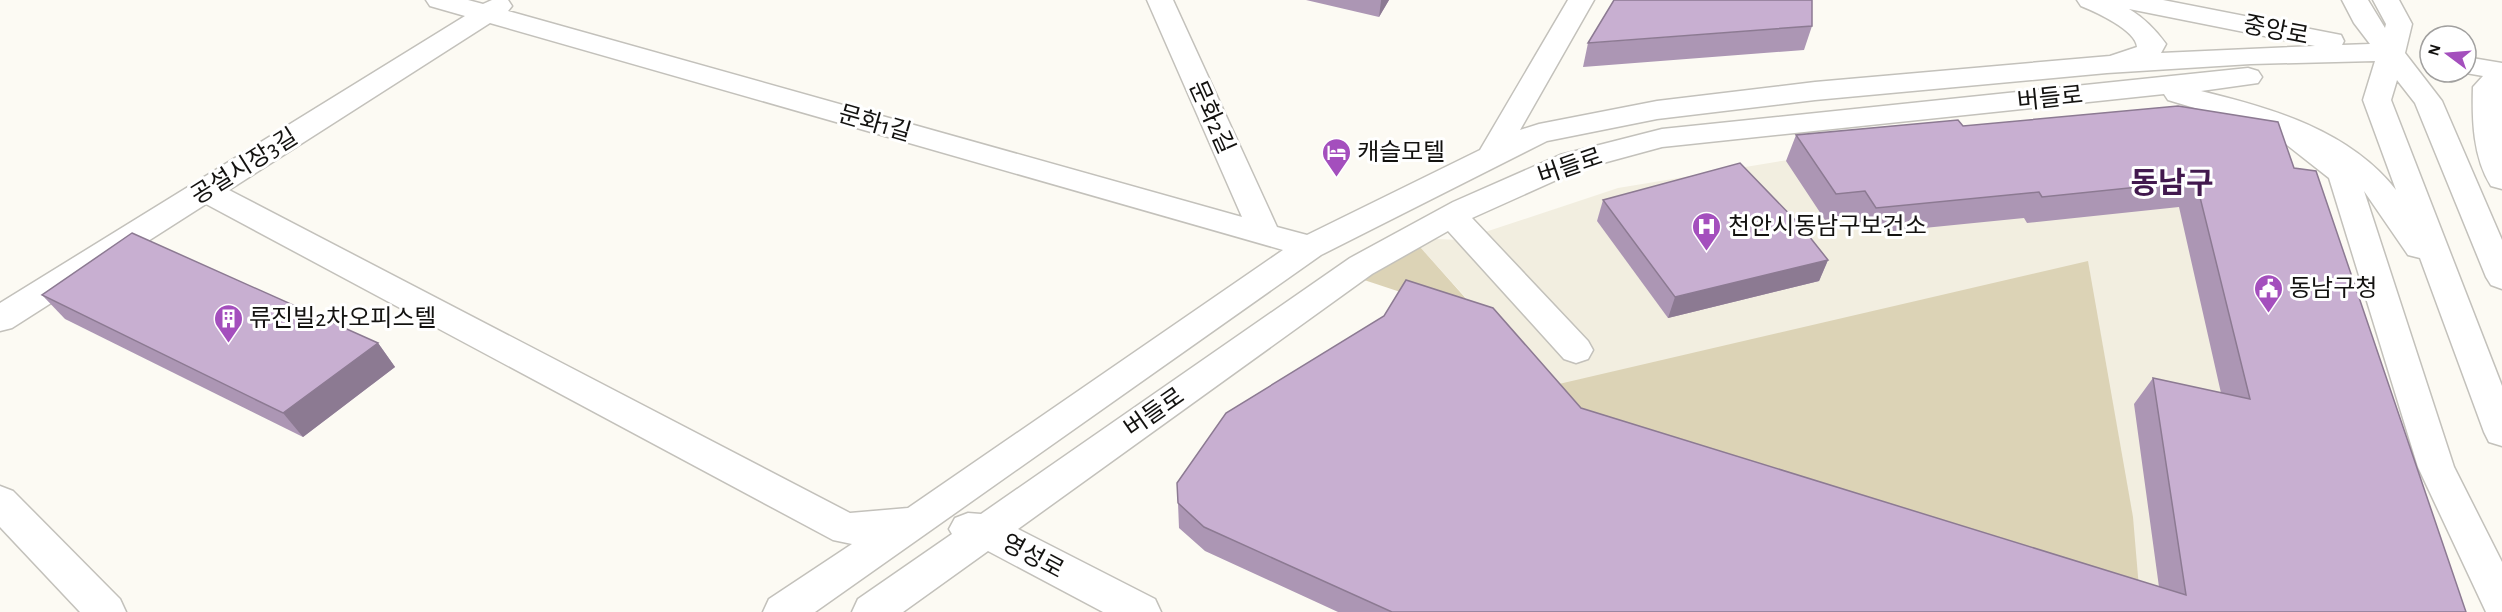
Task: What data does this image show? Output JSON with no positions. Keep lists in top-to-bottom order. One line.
{"streets":{"street":["중앙로","버들로","문화2길","문화1길","공설시장3길","영성로"]},"crossings":[["중앙로","버들로"],["버들로","문화1길"],["버들로","영성로"],["문화2길","문화1길"],["문화1길","공설시장3길"],["공설시장3길","영성로"]],"districts":["동남구"],"places":{"hotel":["캐슬모텔"],"hospital":["천안시동남구보건소"],"public building":["동남구청"],"building":["류진빌2차오피스텔"]},"north":"left"}
